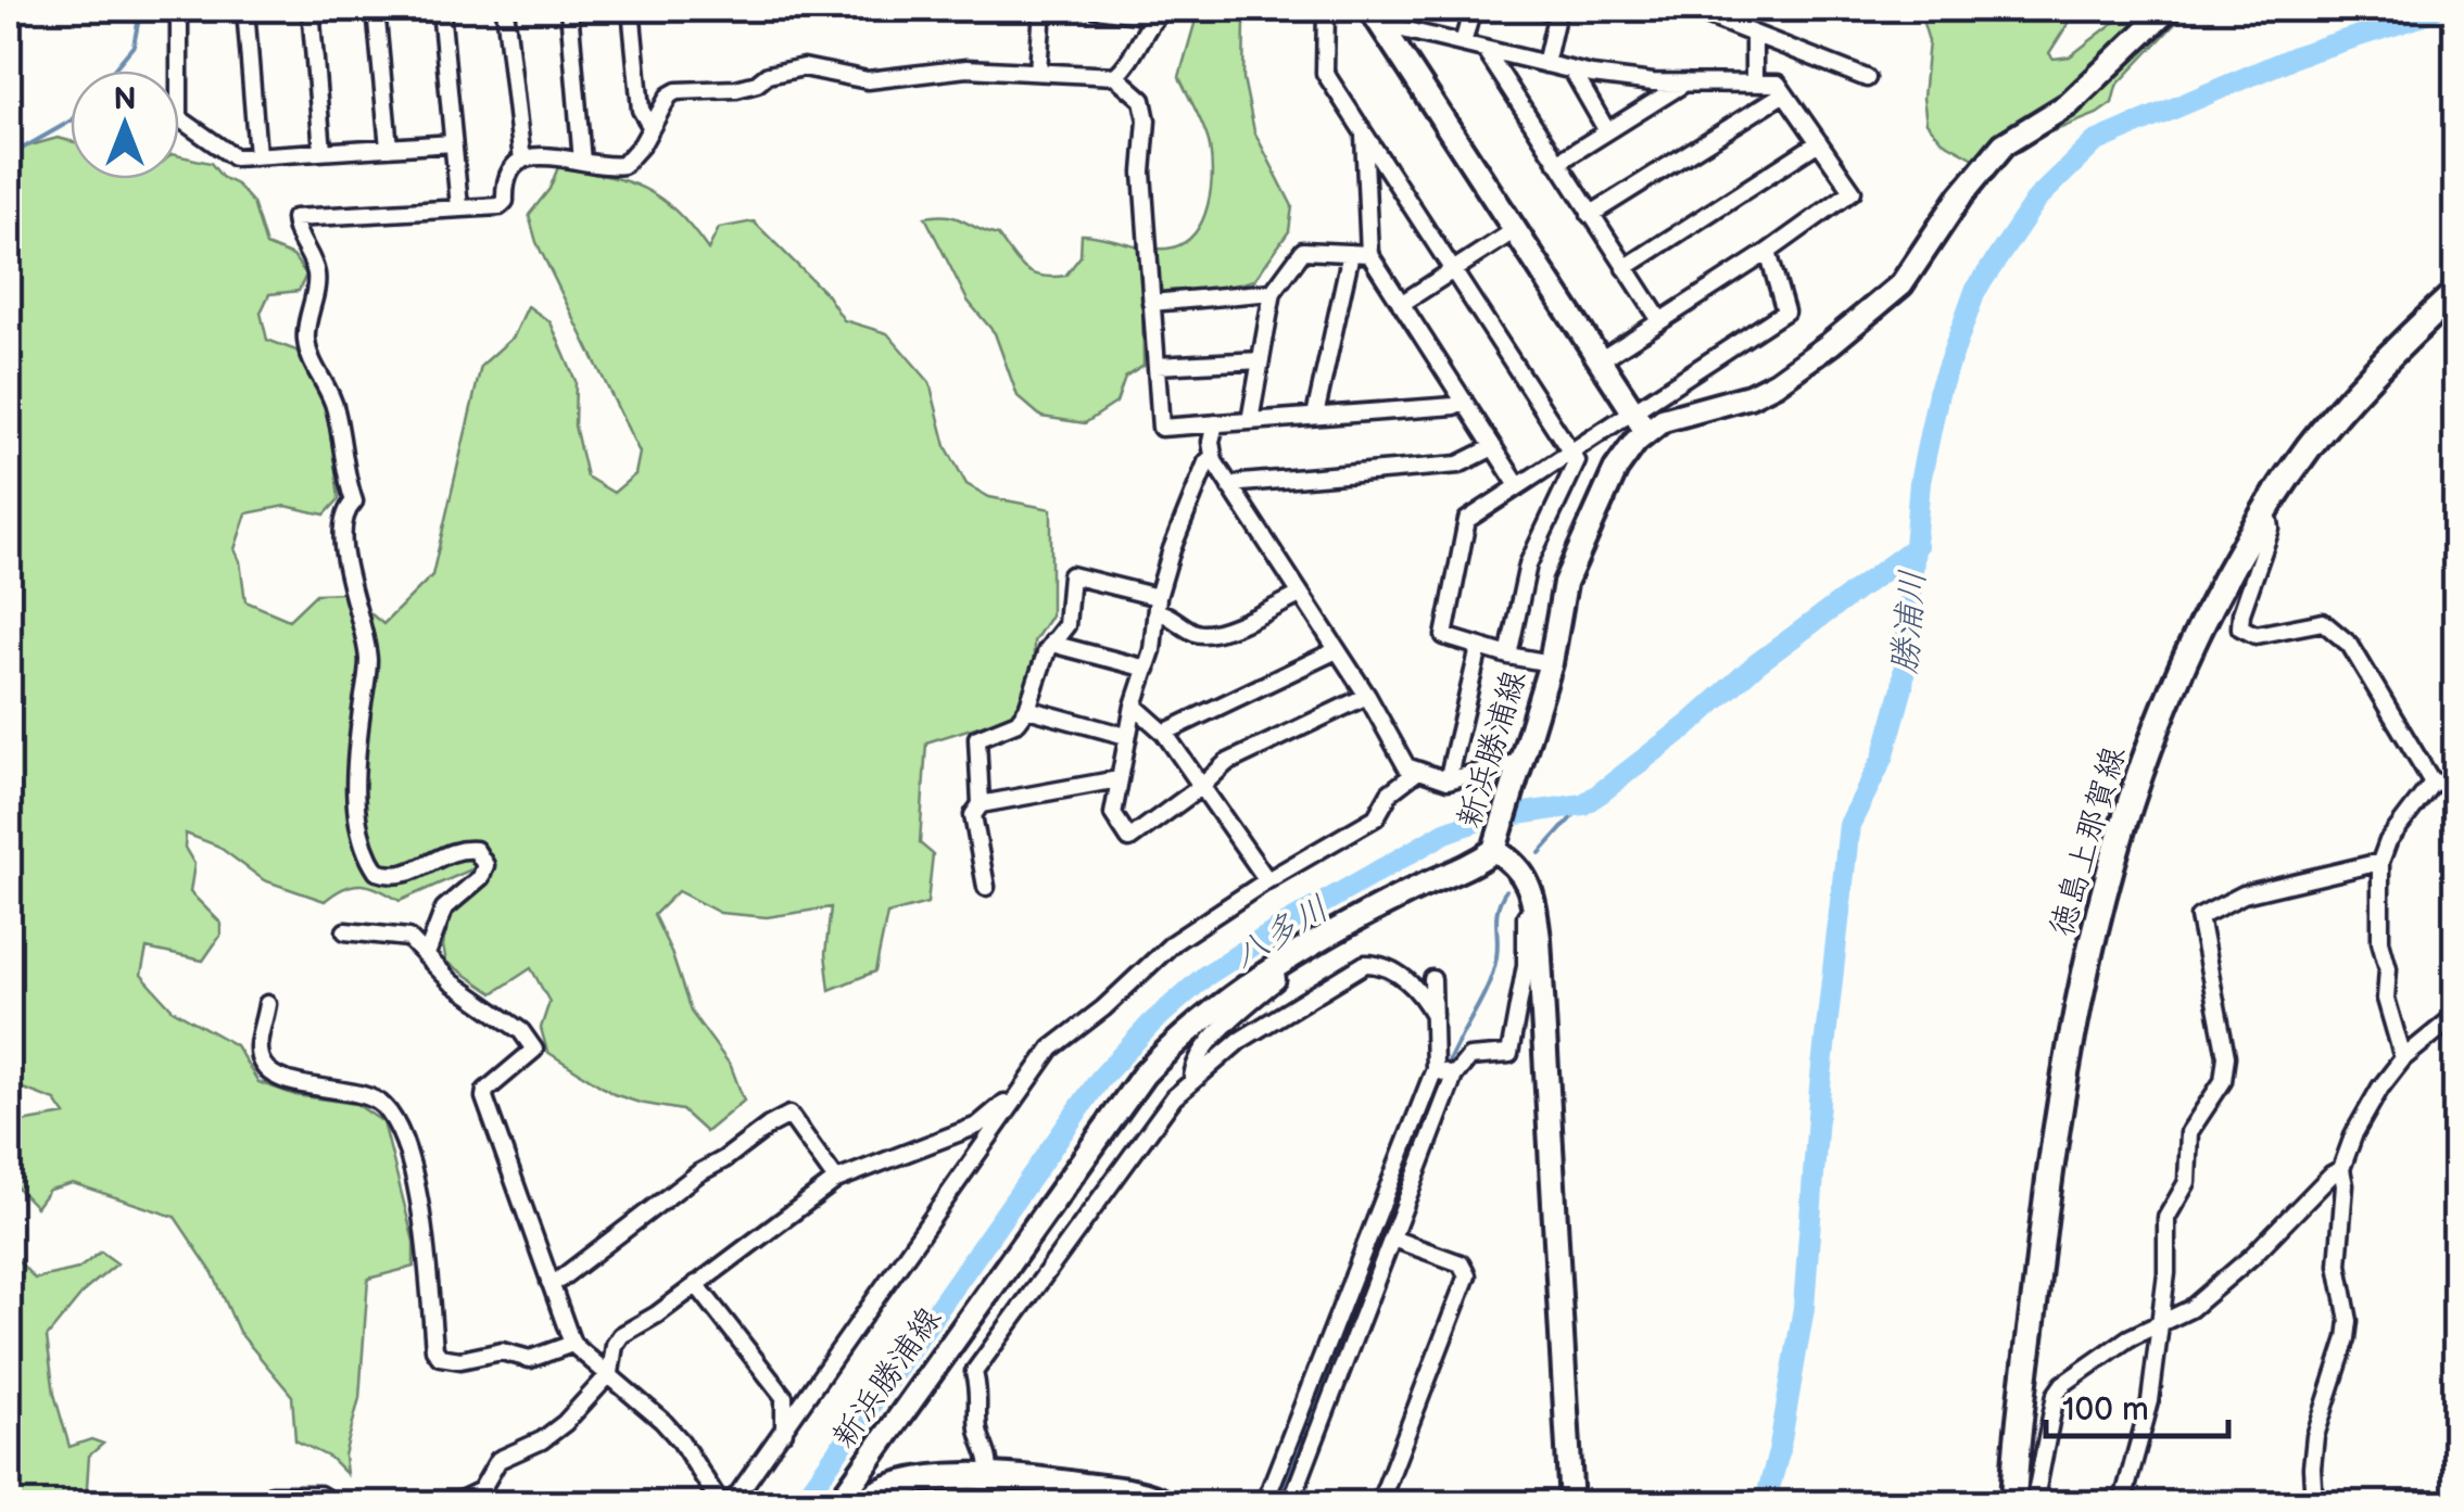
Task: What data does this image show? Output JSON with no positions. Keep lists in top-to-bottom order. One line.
{"streets":{"main road":["新浜勝浦線","徳島上那賀線"]},"water":["勝浦川","八多川"],"scale_bar":"100 m","north":"top"}
